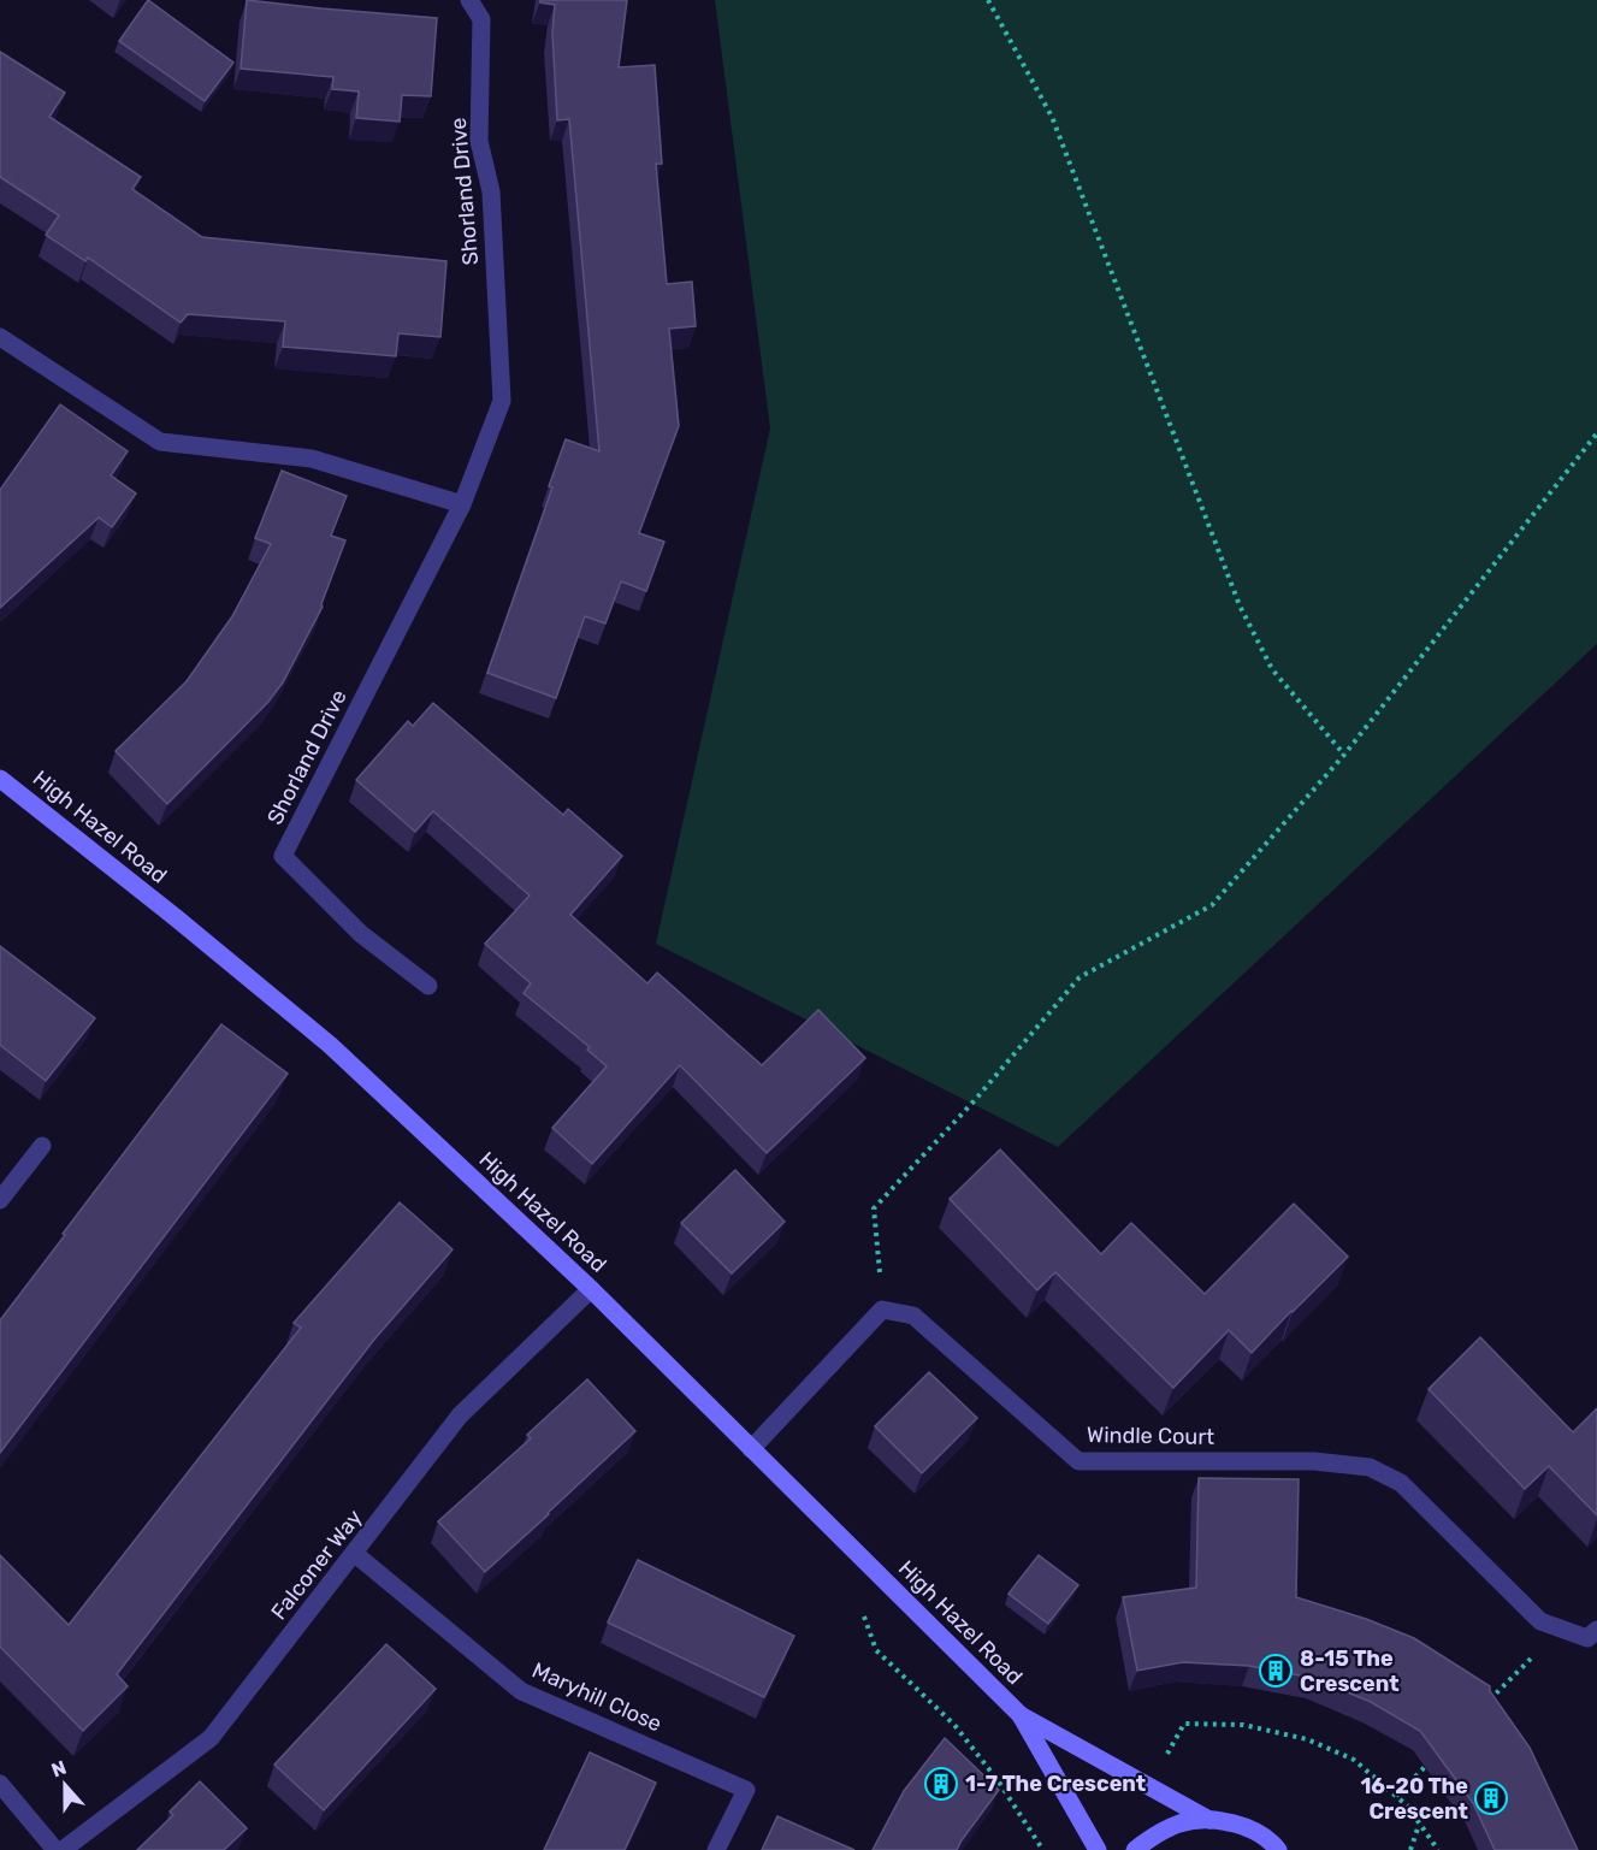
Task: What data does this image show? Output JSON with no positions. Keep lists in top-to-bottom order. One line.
{"streets":{"main road":["High Hazel Road"],"street":["Shorland Drive","Windle Court","Falconer Way","Maryhill Close"]},"crossings":[["High Hazel Road","Falconer Way"],["Falconer Way","Maryhill Close"]],"places":{"building":["8-15 The Crescent","1-7 The Crescent","16-20 The Crescent"]},"north":"top"}
